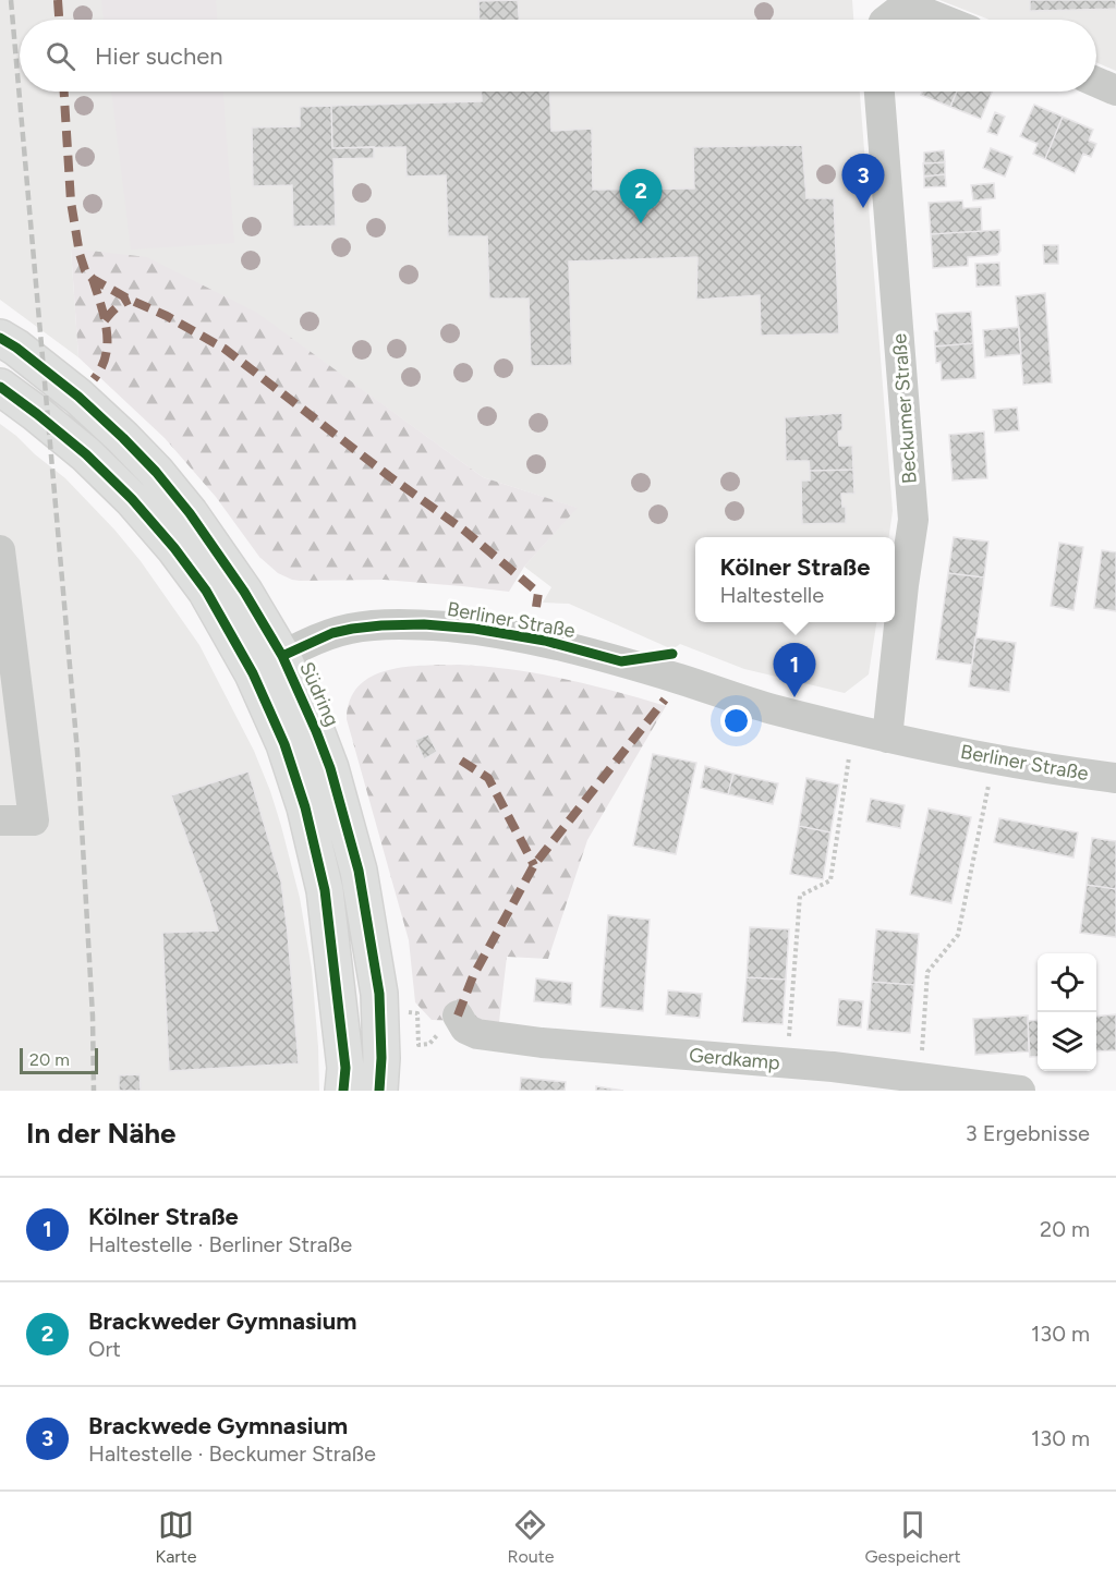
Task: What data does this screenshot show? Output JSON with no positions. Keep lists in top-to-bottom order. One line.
{"streets":{"main road":["Südring"],"street":["Beckumer Straße","Berliner Straße","Gerdkamp"]},"crossings":[["Beckumer Straße","Berliner Straße"],["Berliner Straße","Südring"]],"scale_bar":"20 m","page":{"search":"Hier suchen","pins":["3","2","1"],"popup":["Kölner Straße","Haltestelle"],"scale":"20 m","heading":["In der Nähe","3 Ergebnisse"],"list":[{"mark":"1","name":"Kölner Straße","note":"Haltestelle · Berliner Straße","value":"20 m"},{"mark":"2","name":"Brackweder Gymnasium","note":"Ort","value":"130 m"},{"mark":"3","name":"Brackwede Gymnasium","note":"Haltestelle · Beckumer Straße","value":"130 m"}],"nav":["Karte","Route","Gespeichert"]}}
